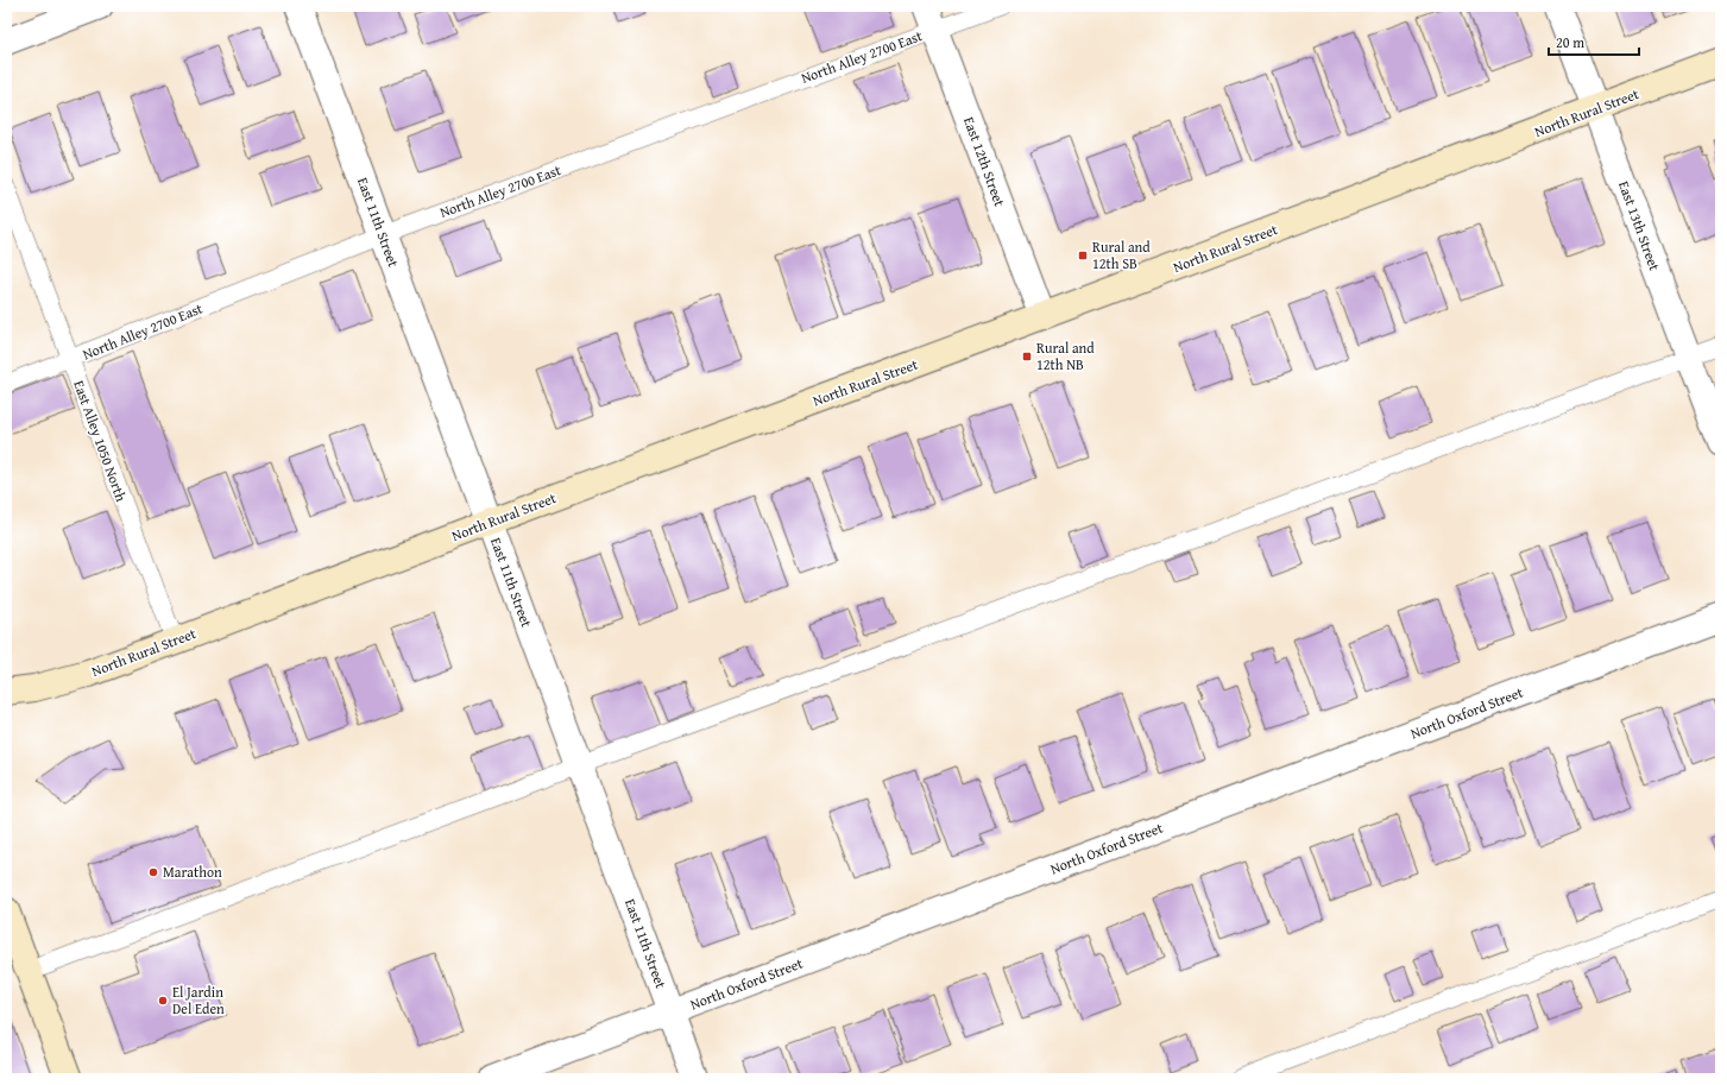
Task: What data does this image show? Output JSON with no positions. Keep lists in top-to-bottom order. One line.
{"streets":{"main road":["North Rural Street"],"street":["East 12th Street","East 11th Street","East 13th Street","North Oxford Street"],"lane":["North Alley 2700 East","East Alley 1050 North"]},"crossings":[["North Alley 2700 East","East 12th Street"],["North Alley 2700 East","East 11th Street"],["North Alley 2700 East","East Alley 1050 North"],["North Rural Street","East 12th Street"],["North Rural Street","East 11th Street"],["North Rural Street","East 13th Street"],["North Rural Street","East Alley 1050 North"],["East 11th Street","North Oxford Street"]],"places":{"transit":["Rural and 12th SB","Rural and 12th NB"],"other":["Marathon","El Jardin Del Eden"]},"scale_bar":"20 m"}
